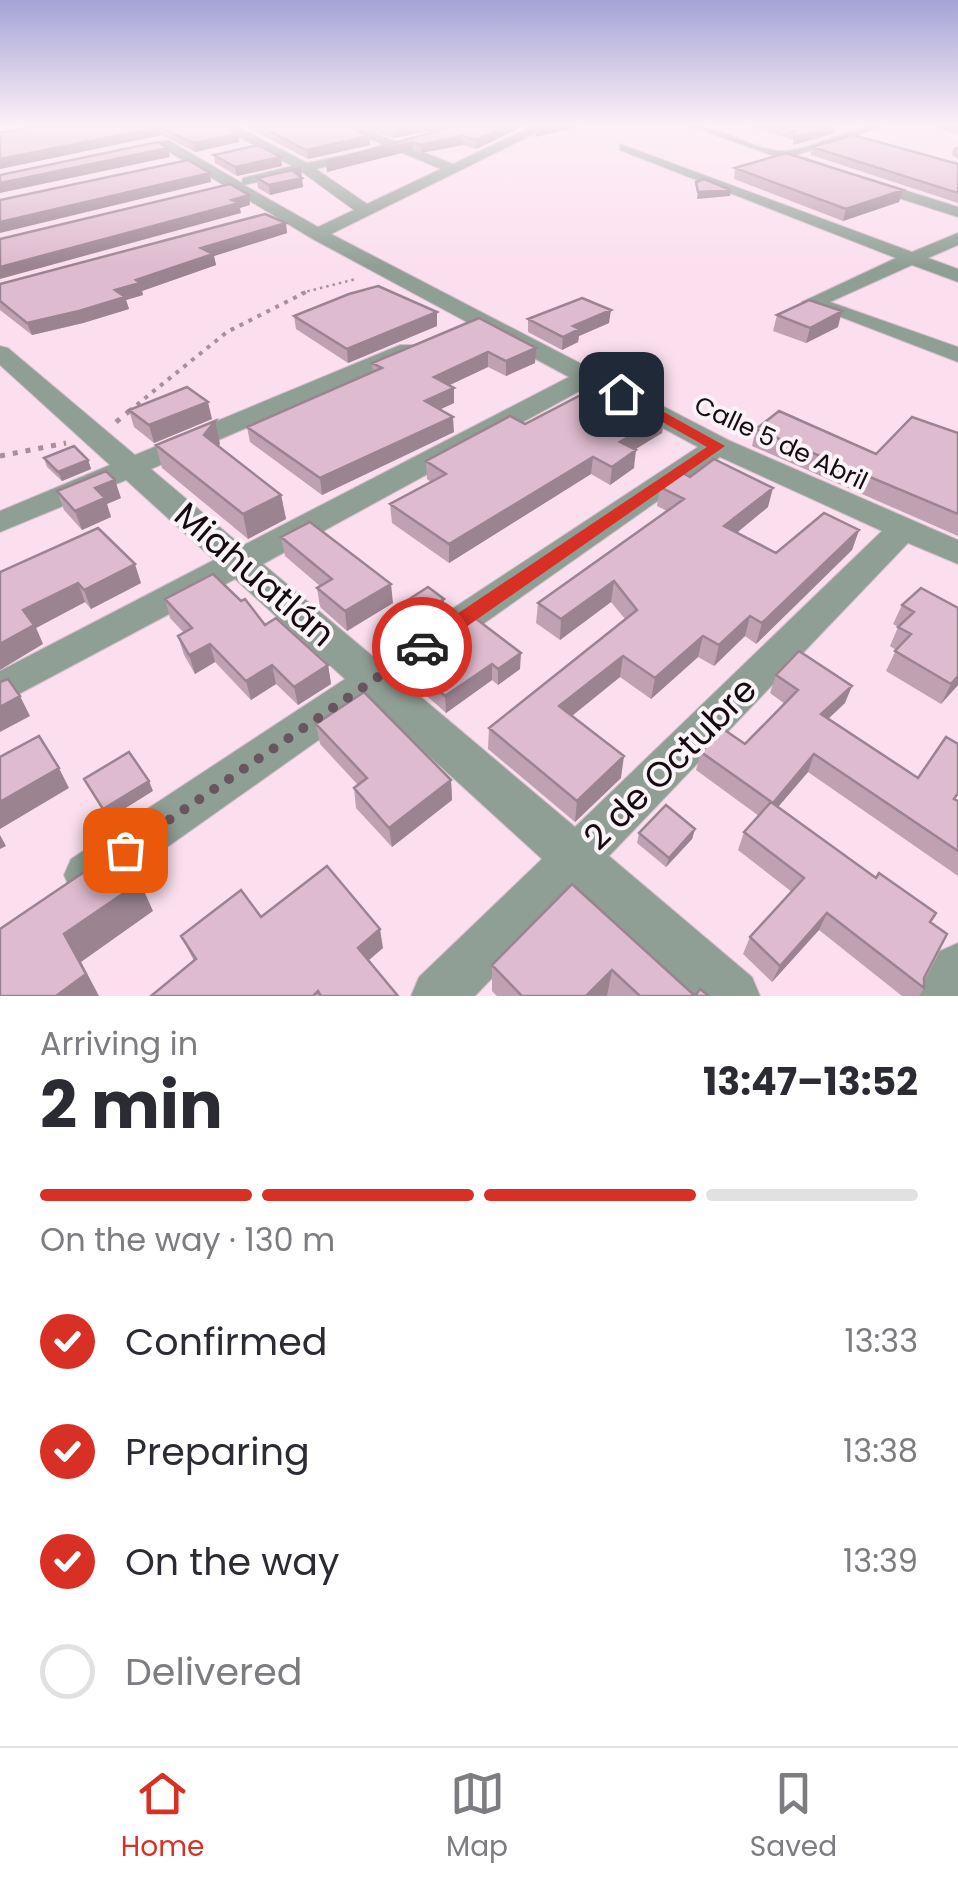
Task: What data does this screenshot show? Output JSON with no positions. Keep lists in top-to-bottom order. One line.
{"streets":{"street":["Calle 5 de Abril","Miahuatlán","2 de Octubre"]},"crossings":[["Calle 5 de Abril","2 de Octubre"],["Miahuatlán","2 de Octubre"]],"page":{"heading":["2 min","Arriving in","13:47–13:52"],"bar":"On the way · 130 m","list":[["Confirmed","13:33"],["Preparing","13:38"],["On the way","13:39"],"Delivered"],"tabs":["Home","Map","Saved"]}}
